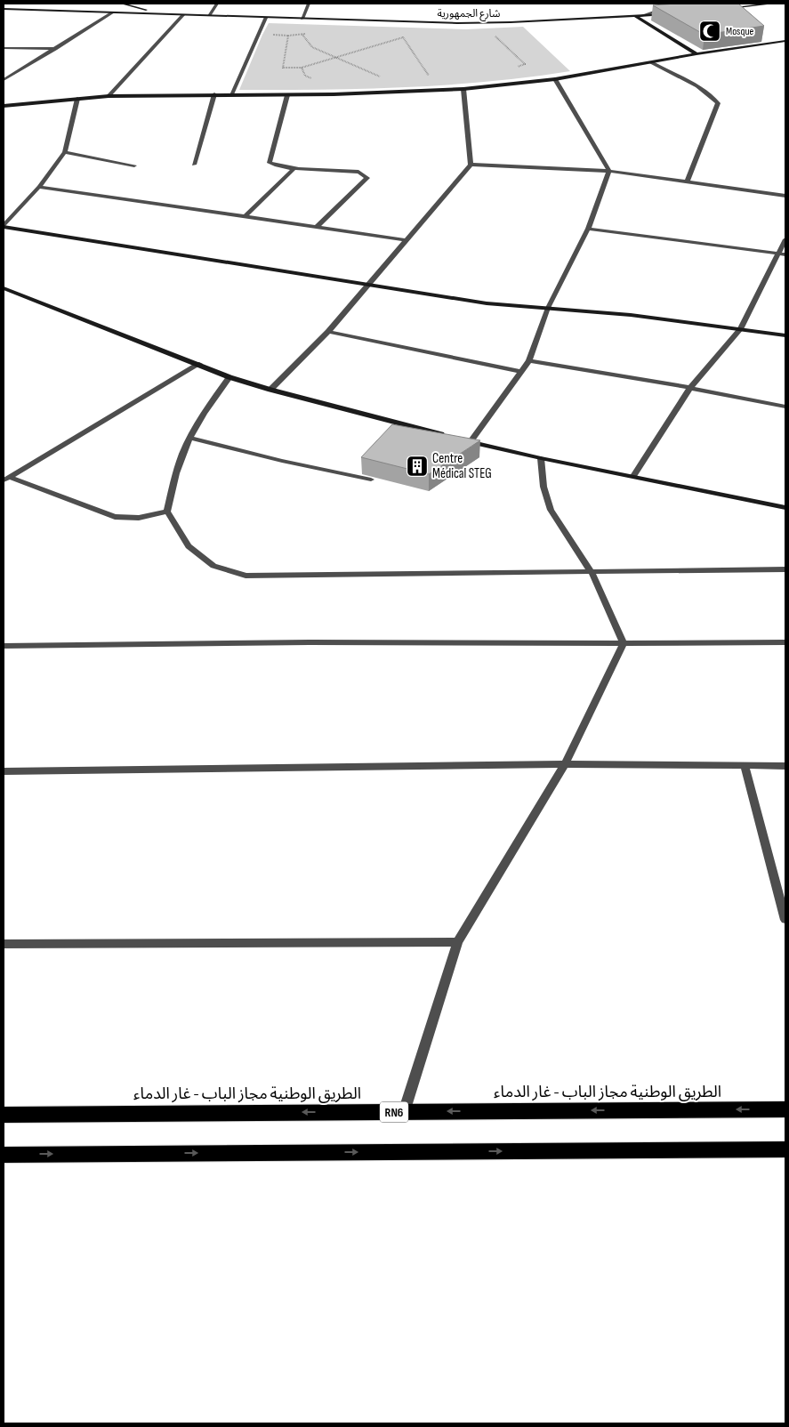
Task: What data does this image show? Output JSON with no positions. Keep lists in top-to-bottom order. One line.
{"streets":{"highway":["الطريق الوطنية مجاز الباب - غار الدماء","RN6"],"street":["شارع الجمهورية"]},"places":{"mosque":["Mosque"],"building":["Centre Médical STEG"]}}
